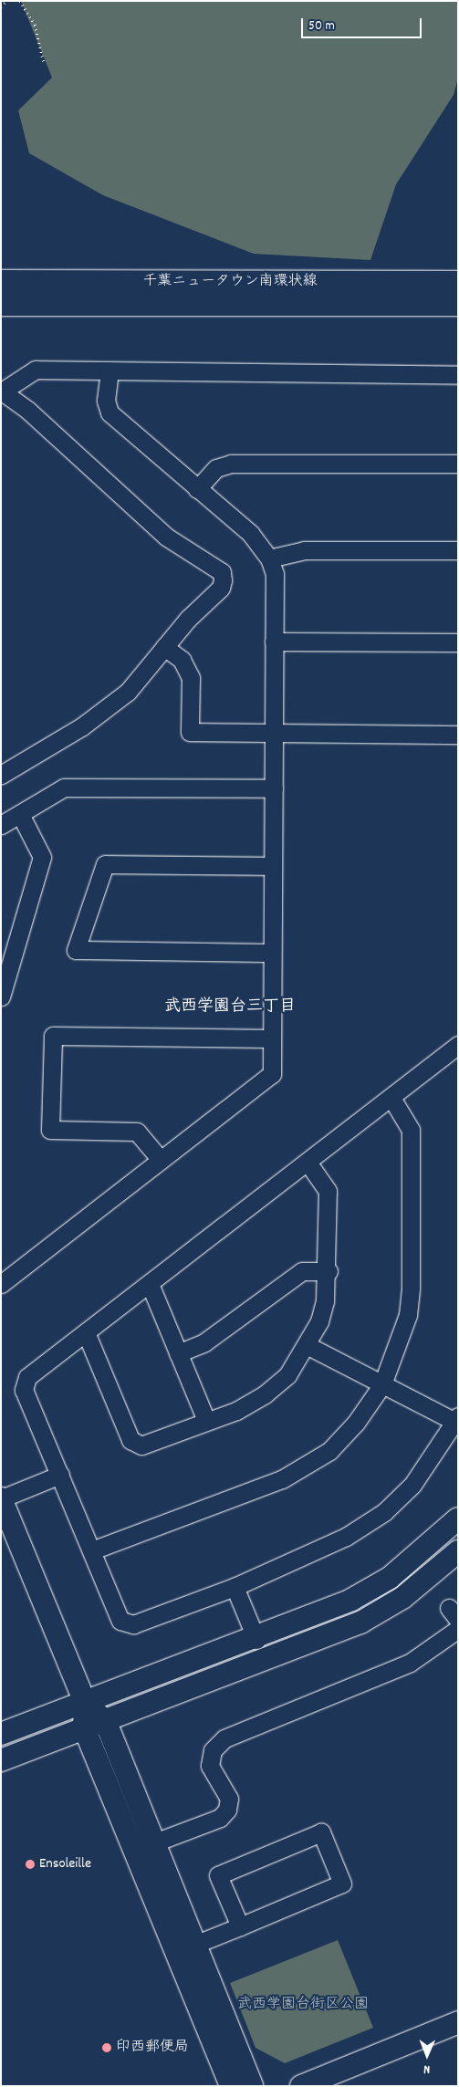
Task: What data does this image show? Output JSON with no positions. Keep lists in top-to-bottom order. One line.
{"streets":{"main road":["千葉ニュータウン南環状線"]},"districts":["武西学園台三丁目"],"parks":["武西学園台街区公園"],"places":["Ensoleille","印西郵便局"],"scale_bar":"50 m","north":"bottom"}
